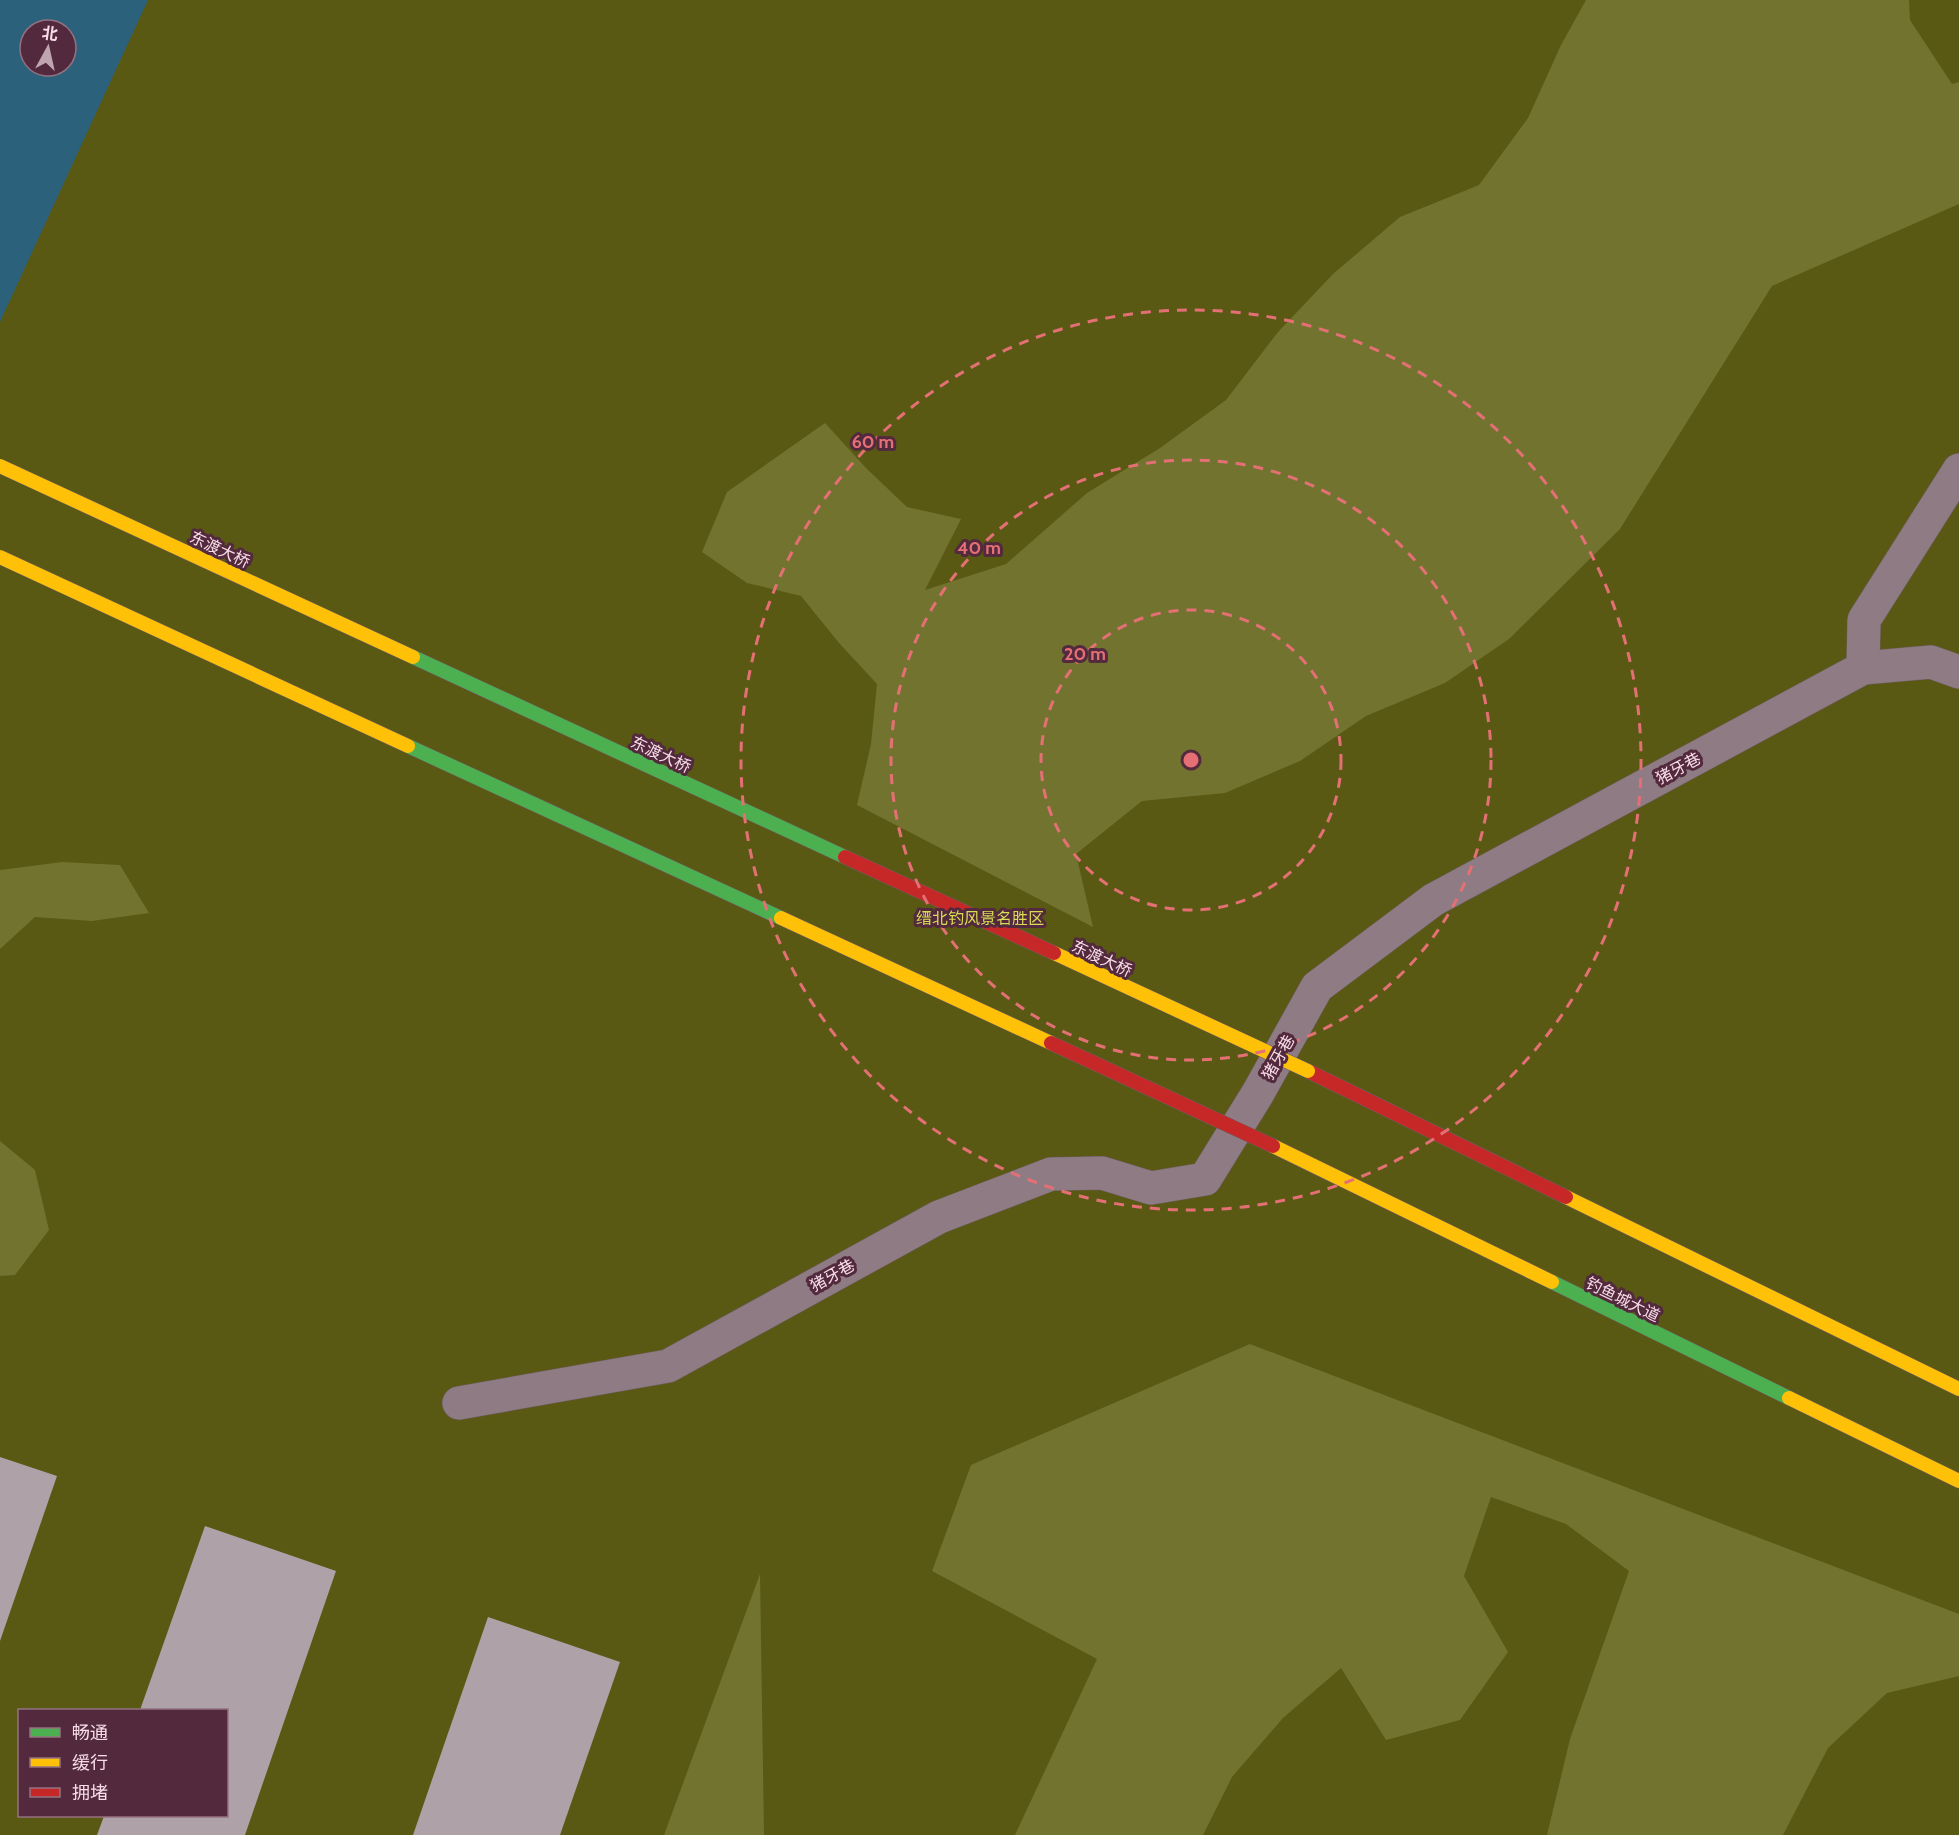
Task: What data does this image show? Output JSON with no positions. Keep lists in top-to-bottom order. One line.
{"streets":{"main road":["东渡大桥","钓鱼城大道"],"street":["猪牙巷"]},"parks":["缙北钓风景名胜区"],"legend":["畅通","缓行","拥堵"],"north":"top","rings":["60 m","40 m","20 m"]}
